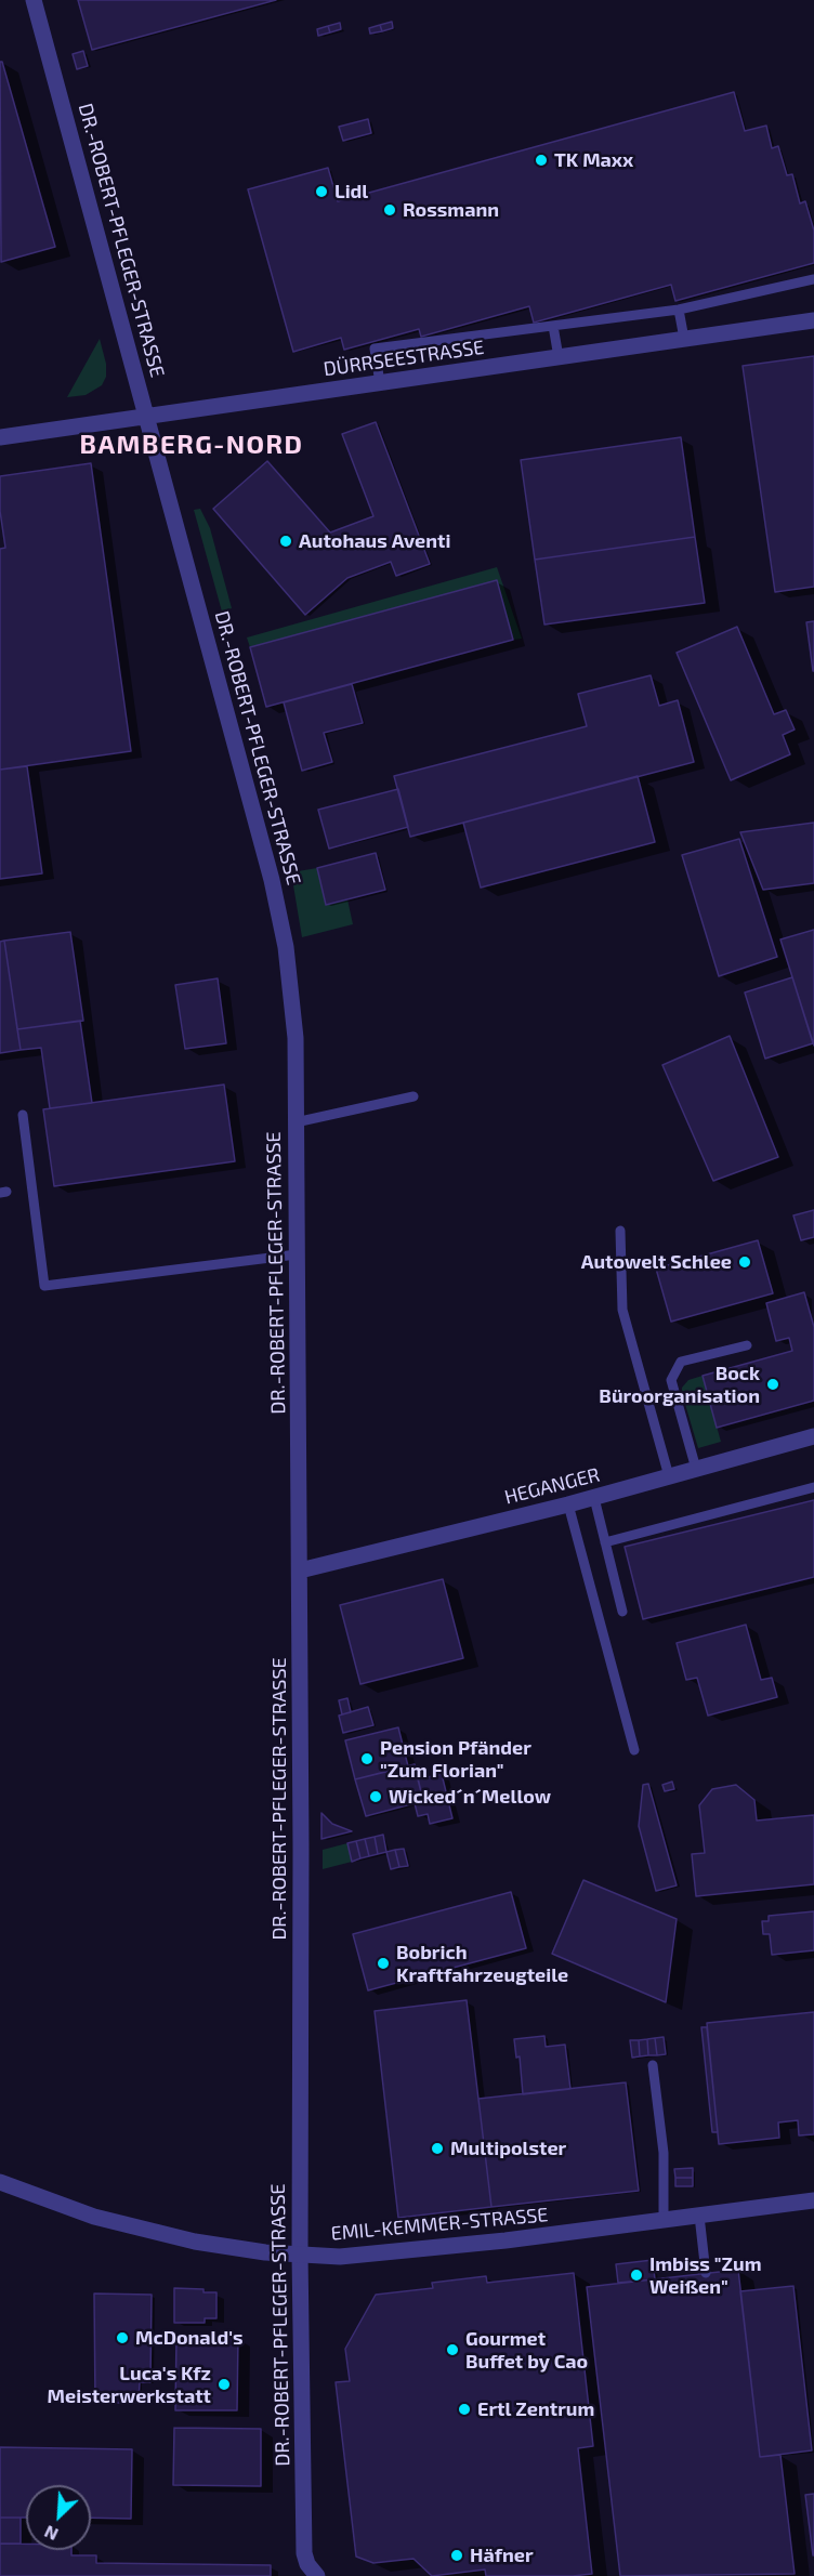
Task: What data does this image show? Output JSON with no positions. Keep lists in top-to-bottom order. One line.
{"streets":{"street":["DR.-ROBERT-PFLEGER-STRASSE","DÜRRSEESTRASSE","HEGANGER","EMIL-KEMMER-STRASSE"]},"crossings":[["DR.-ROBERT-PFLEGER-STRASSE","DÜRRSEESTRASSE"],["DR.-ROBERT-PFLEGER-STRASSE","HEGANGER"],["DR.-ROBERT-PFLEGER-STRASSE","EMIL-KEMMER-STRASSE"]],"districts":["BAMBERG-NORD"],"places":["TK Maxx","Lidl","Rossmann","Autohaus Aventi","Autowelt Schlee","Bock Büroorganisation","Pension Pfänder \"Zum Florian\"","Wicked´n´Mellow","Bobrich Kraftfahrzeugteile","Multipolster","Imbiss \"Zum Weißen\"","McDonald's","Gourmet Buffet by Cao","Luca's Kfz Meisterwerkstatt","Ertl Zentrum","Häfner"],"north":"bottom left"}
